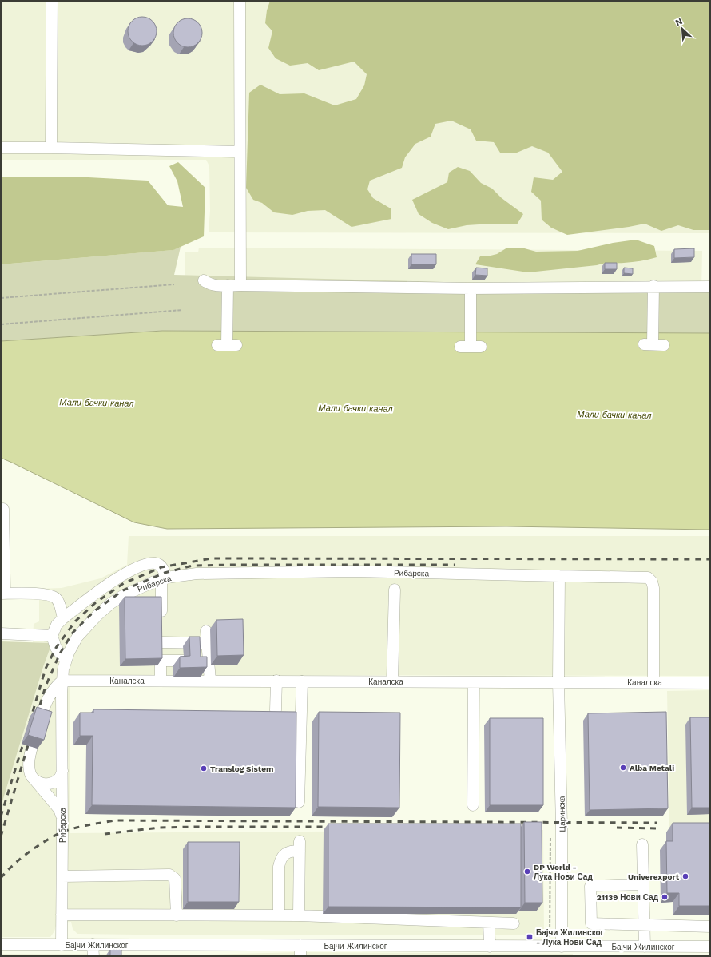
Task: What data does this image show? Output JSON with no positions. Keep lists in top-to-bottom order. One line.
{"streets":{"street":["Рибарска","Каналска","Царинска","Бајчи Жилинског"]},"crossings":[["Рибарска","Каналска"],["Рибарска","Царинска"],["Рибарска","Бајчи Жилинског"],["Каналска","Царинска"],["Царинска","Бајчи Жилинског"]],"water":["Мали бачки канал"],"places":{"other":["Alba Metali","Translog Sistem","DP World - Лука Нови Сад","Univerexport","21139 Нови Сад"],"transit":["Бајчи Жилинског - Лука Нови Сад"]},"north":"top left"}
